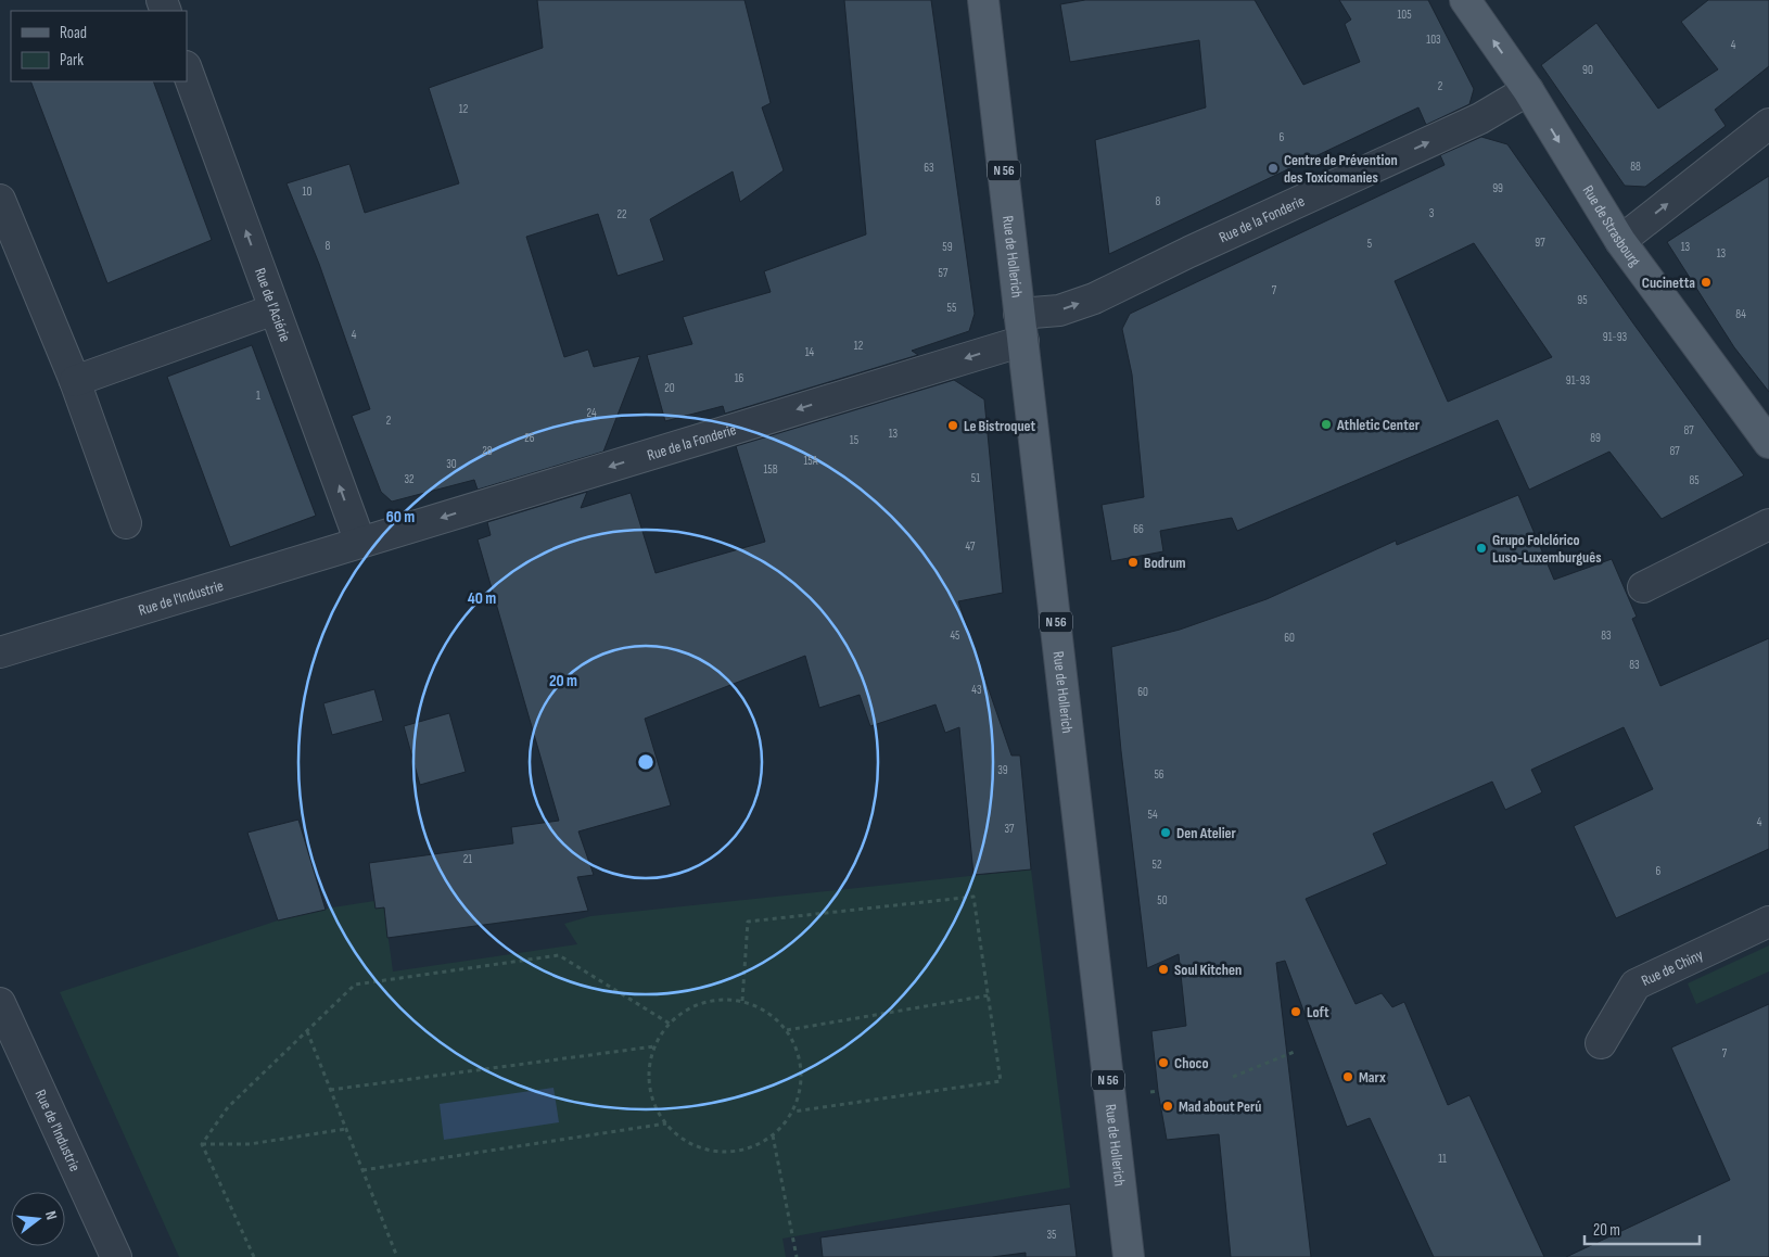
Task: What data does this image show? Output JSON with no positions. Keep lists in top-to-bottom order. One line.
{"streets":{"main road":["N 56","Rue de Strasbourg","Rue de Hollerich"],"street":["Rue de la Fonderie","Rue de l'Aciérie","Rue de l'Industrie","Rue de Chiny"]},"crossings":[["Rue de la Fonderie","Rue de Strasbourg"],["Rue de la Fonderie","Rue de Hollerich"],["Rue de la Fonderie","Rue de l'Aciérie"],["Rue de la Fonderie","Rue de l'Industrie"],["Rue de l'Aciérie","Rue de l'Industrie"]],"places":["Centre de Prévention des Toxicomanies","Cucinetta","Athletic Center","Le Bistroquet","Grupo Folclórico Luso-Luxemburguês","Bodrum","Den Atelier","Soul Kitchen","Loft","Choco","Marx","Mad about Perú"],"house_numbers":["105","103","4","90","2","12","6","88","63","99","10","8","3","22","97","5","8","59","13","13","57","7","95","55","84","4","91-93","12","14","16","91-93","20","1","24","2","87","13","26","89","15","28","87","15A","30","15B","51","32","85","66","47","45","83","60","83","43","60","39","56","54","4","37","21","52","6","50","7","11","35"],"legend":["Road","Park"],"scale_bar":"20 m","north":"right","rings":["60 m","40 m","20 m"]}
